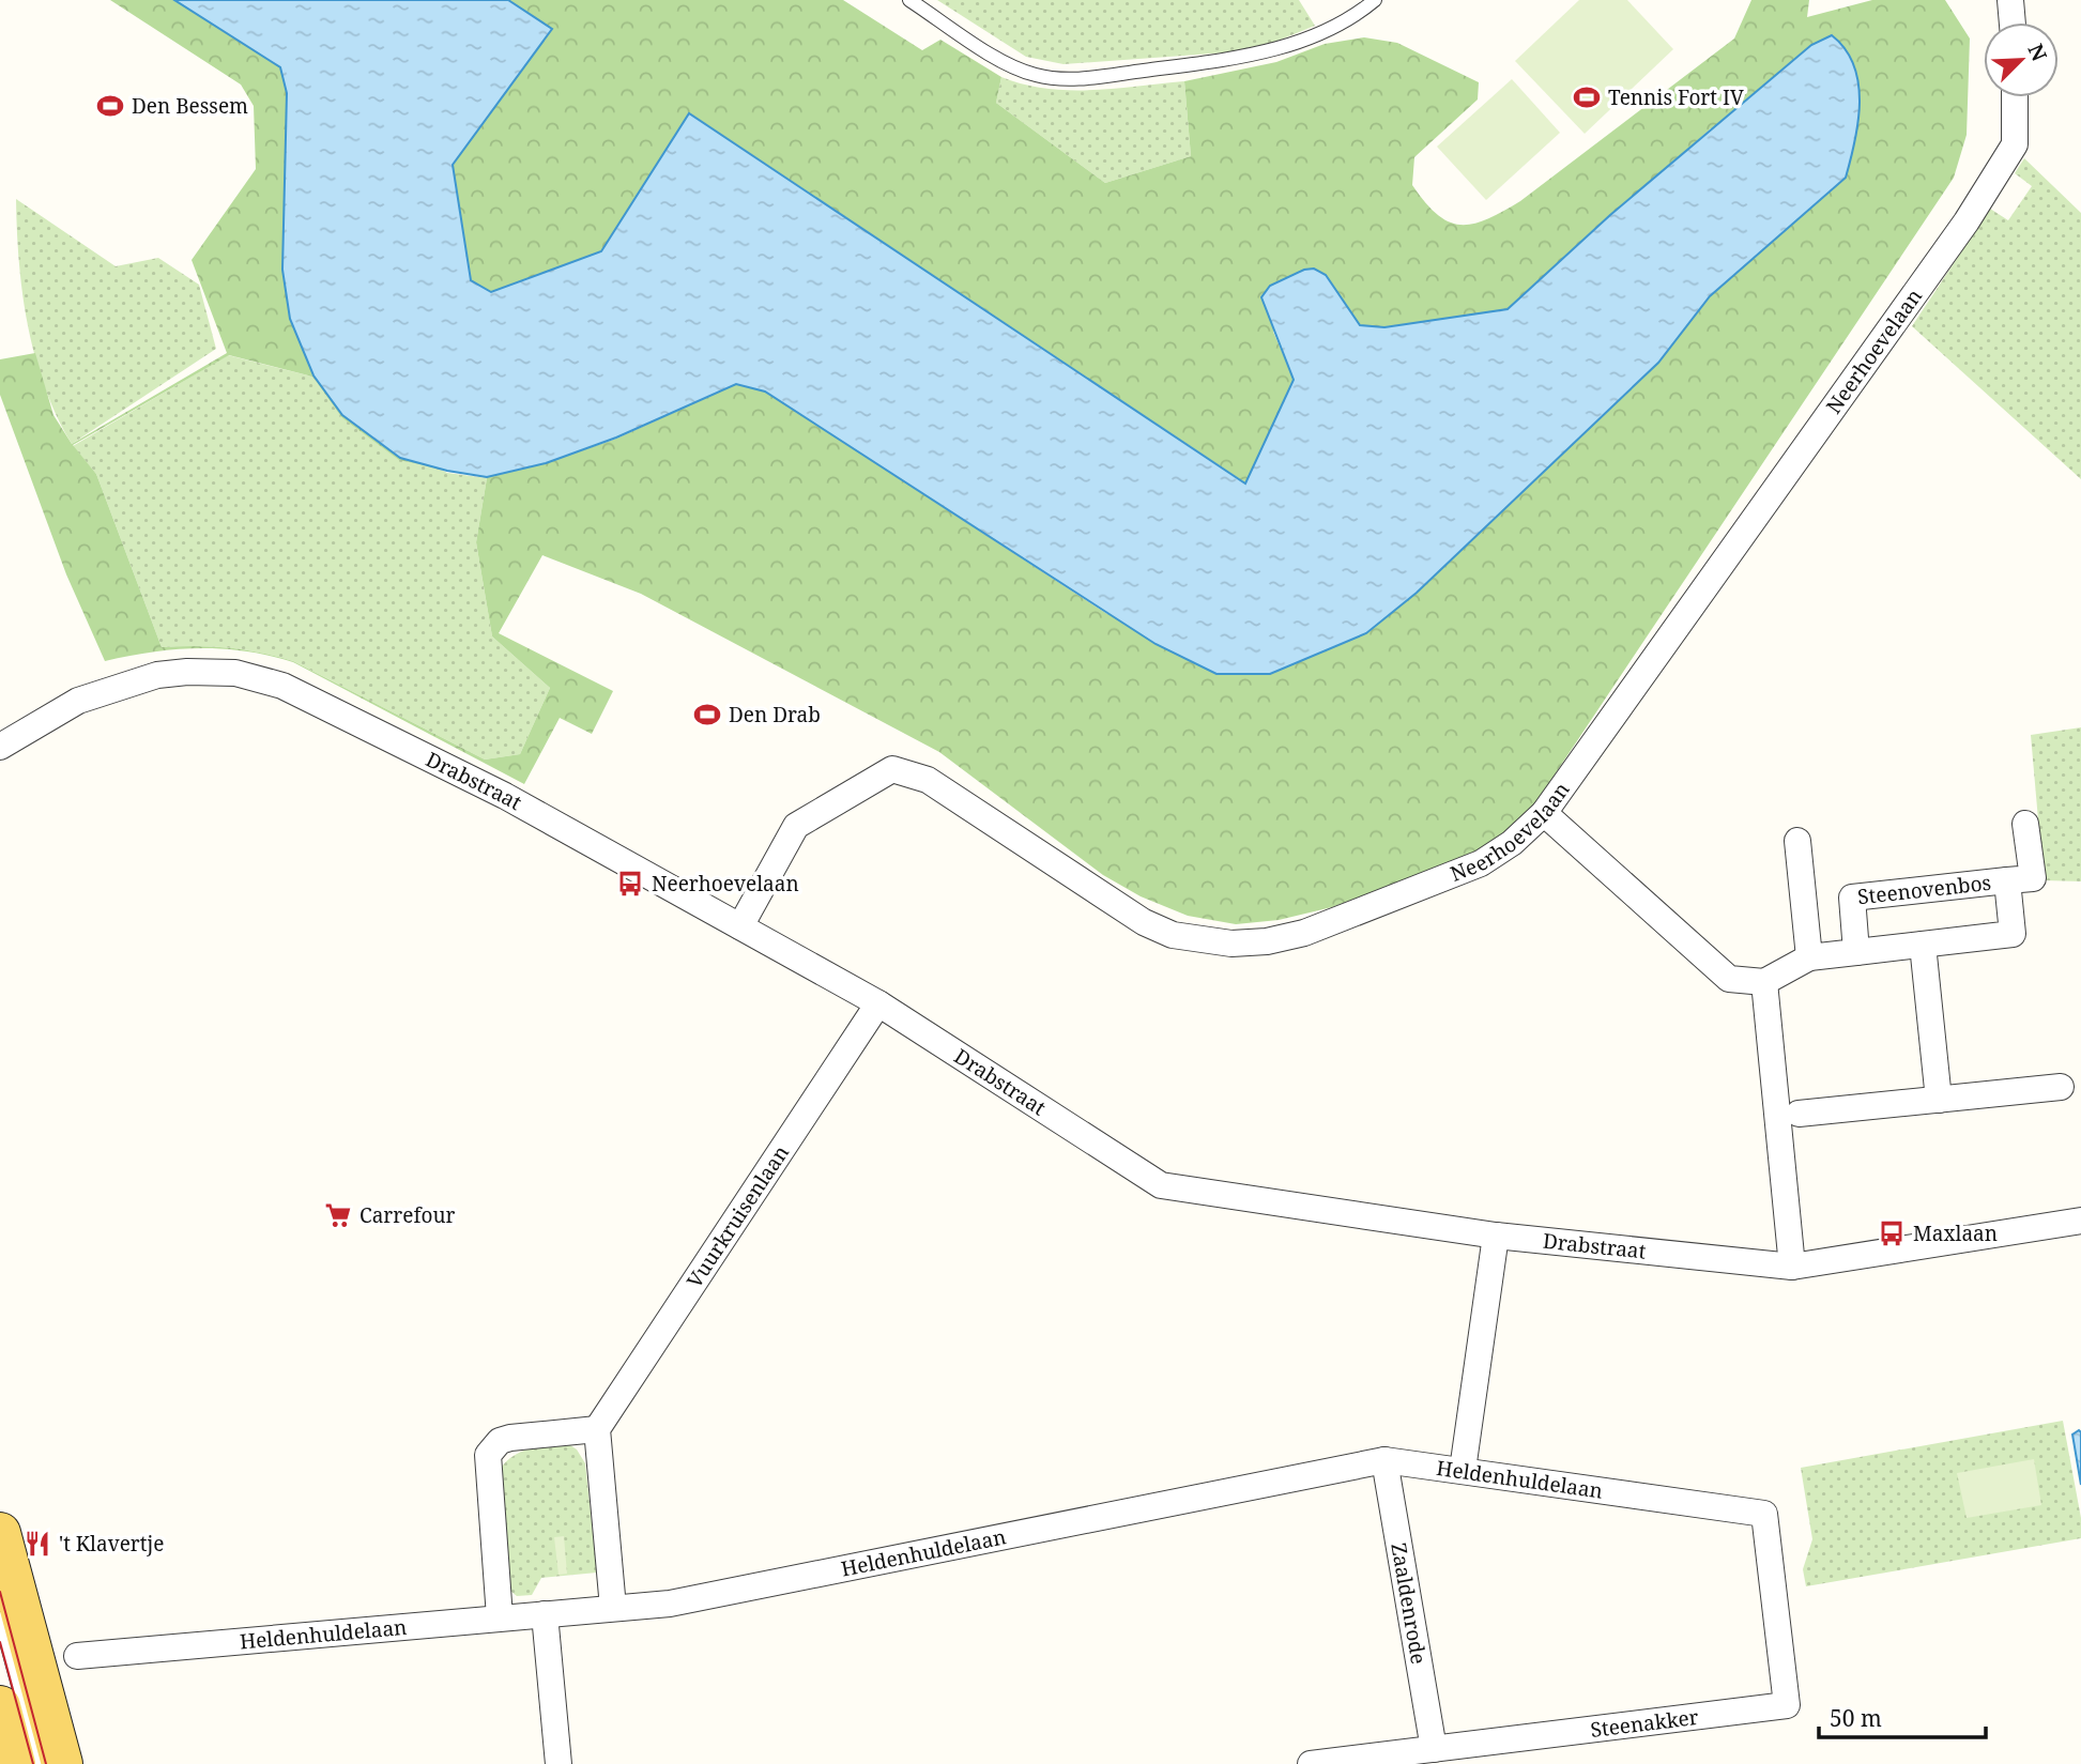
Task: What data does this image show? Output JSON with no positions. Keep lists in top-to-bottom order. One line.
{"streets":{"street":["Neerhoevelaan","Drabstraat","Steenovenbos","Vuurkruisenlaan","Heldenhuldelaan","Zaaldenrode","Steenakker"]},"crossings":[["Neerhoevelaan","Drabstraat"],["Drabstraat","Vuurkruisenlaan"],["Heldenhuldelaan","Zaaldenrode"],["Heldenhuldelaan","Steenakker"],["Zaaldenrode","Steenakker"]],"places":{"sports":["Tennis Fort IV","Den Bessem","Den Drab"],"bus stop":["Neerhoevelaan","Maxlaan"],"supermarket":["Carrefour"],"restaurant":["'t Klavertje"]},"scale_bar":"50 m","north":"top right"}
